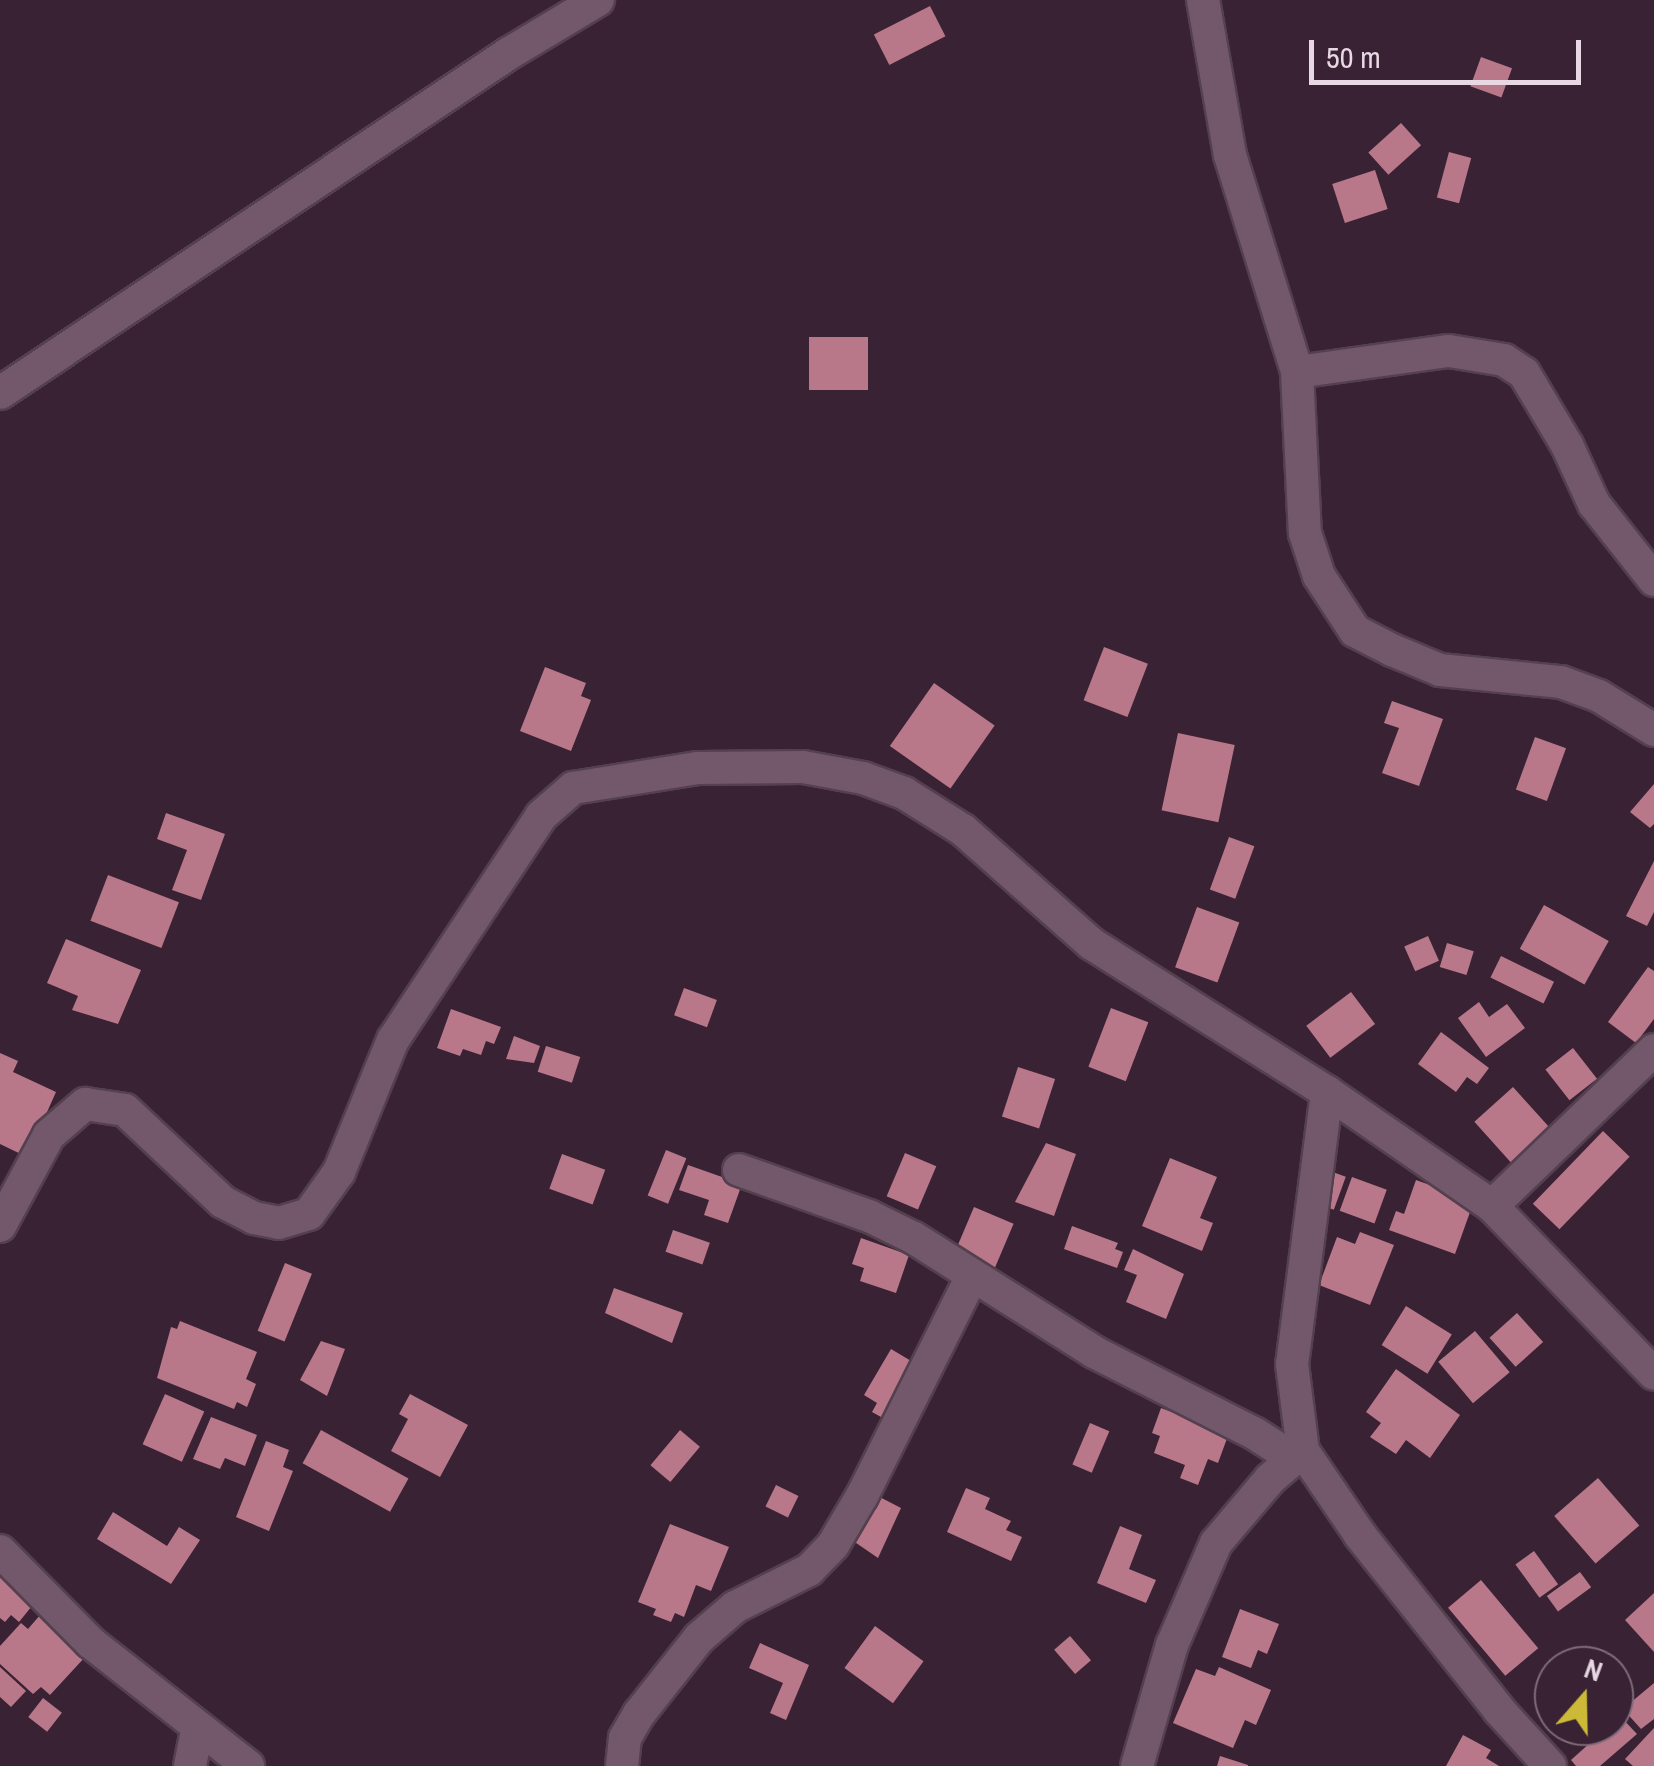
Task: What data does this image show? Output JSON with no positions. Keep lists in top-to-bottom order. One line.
{"scale_bar":"50 m","north":"top"}
